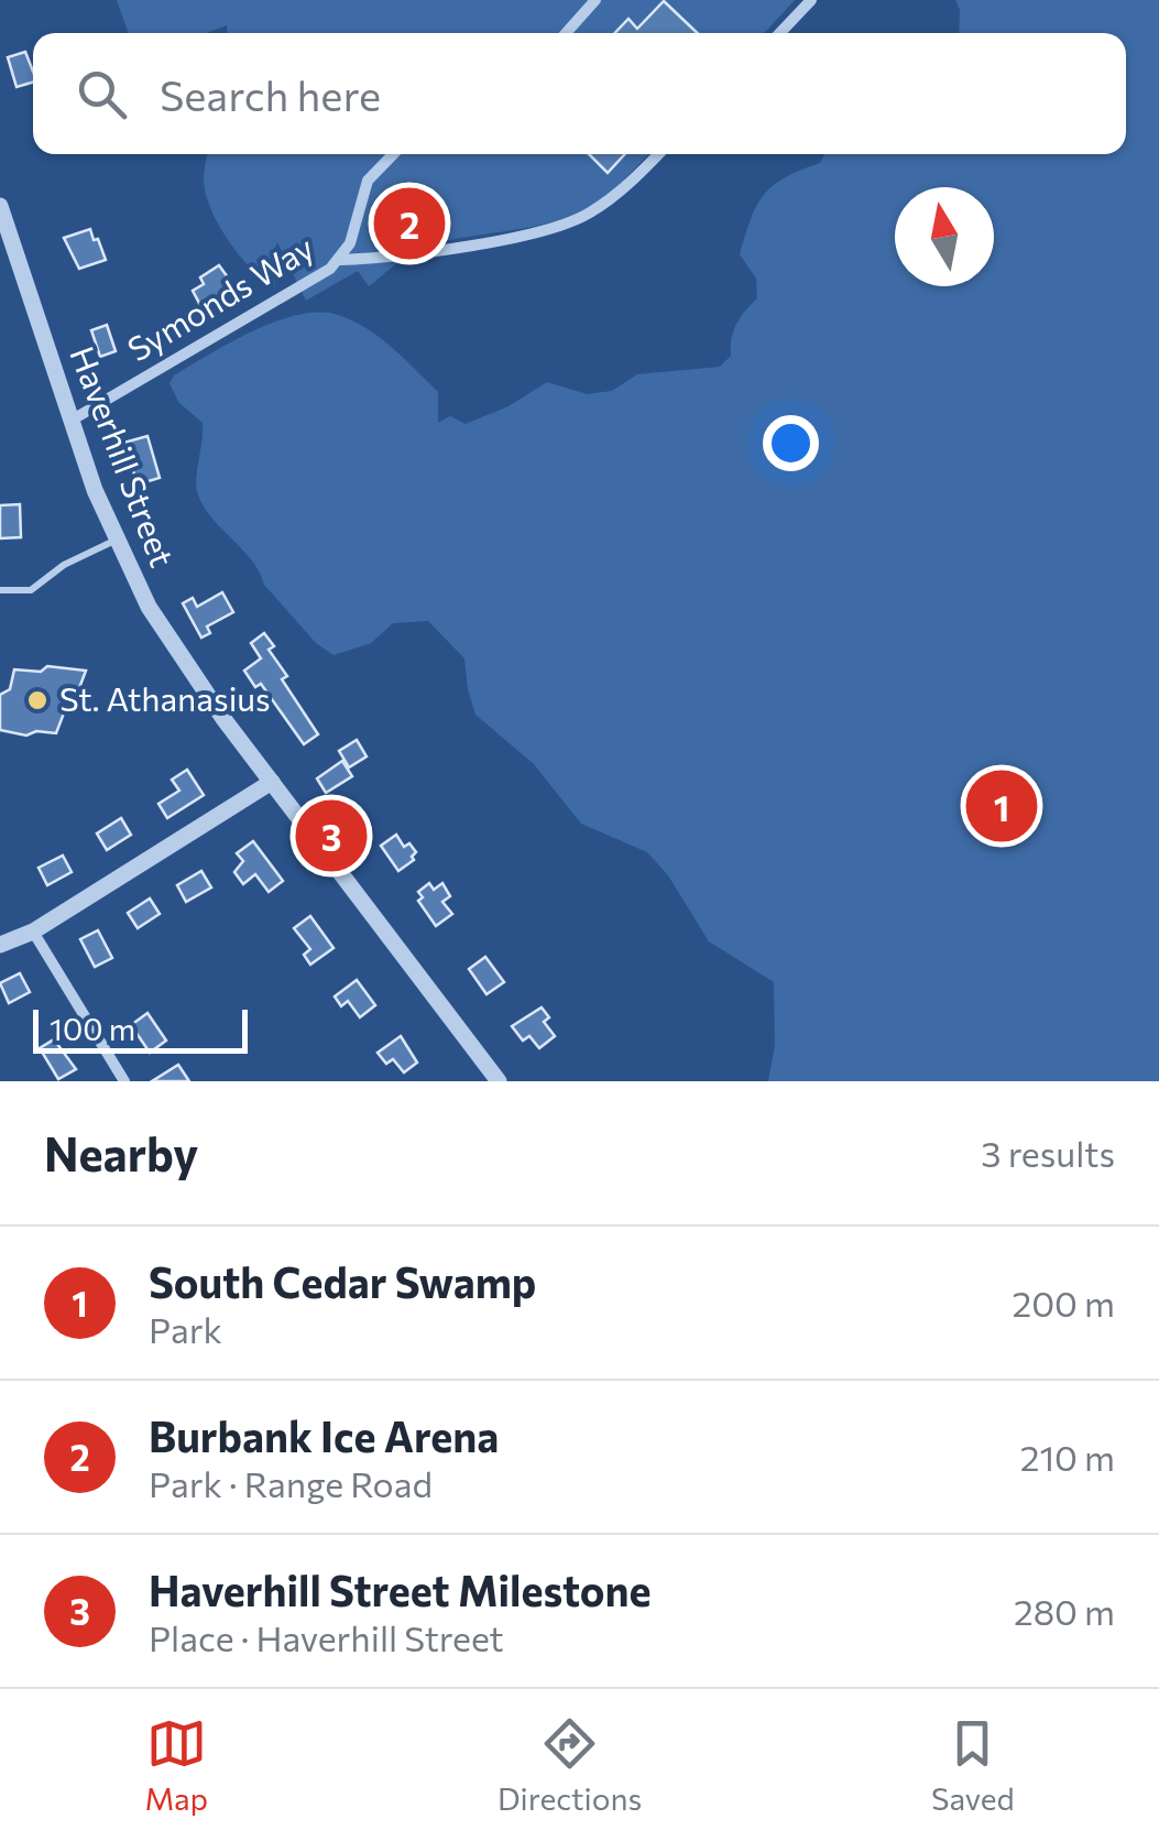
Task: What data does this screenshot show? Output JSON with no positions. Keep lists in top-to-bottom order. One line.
{"streets":{"street":["Symonds Way","Haverhill Street"]},"crossings":[["Symonds Way","Haverhill Street"]],"places":["St. Athanasius"],"scale_bar":"100 m","north":"top","page":{"search":"Search here","pins":["2","1","3"],"scale":"100 m","heading":["Nearby","3 results"],"list":[{"mark":"1","name":"South Cedar Swamp","note":"Park","value":"200 m"},{"mark":"2","name":"Burbank Ice Arena","note":"Park · Range Road","value":"210 m"},{"mark":"3","name":"Haverhill Street Milestone","note":"Place · Haverhill Street","value":"280 m"}],"nav":["Map","Directions","Saved"]}}
